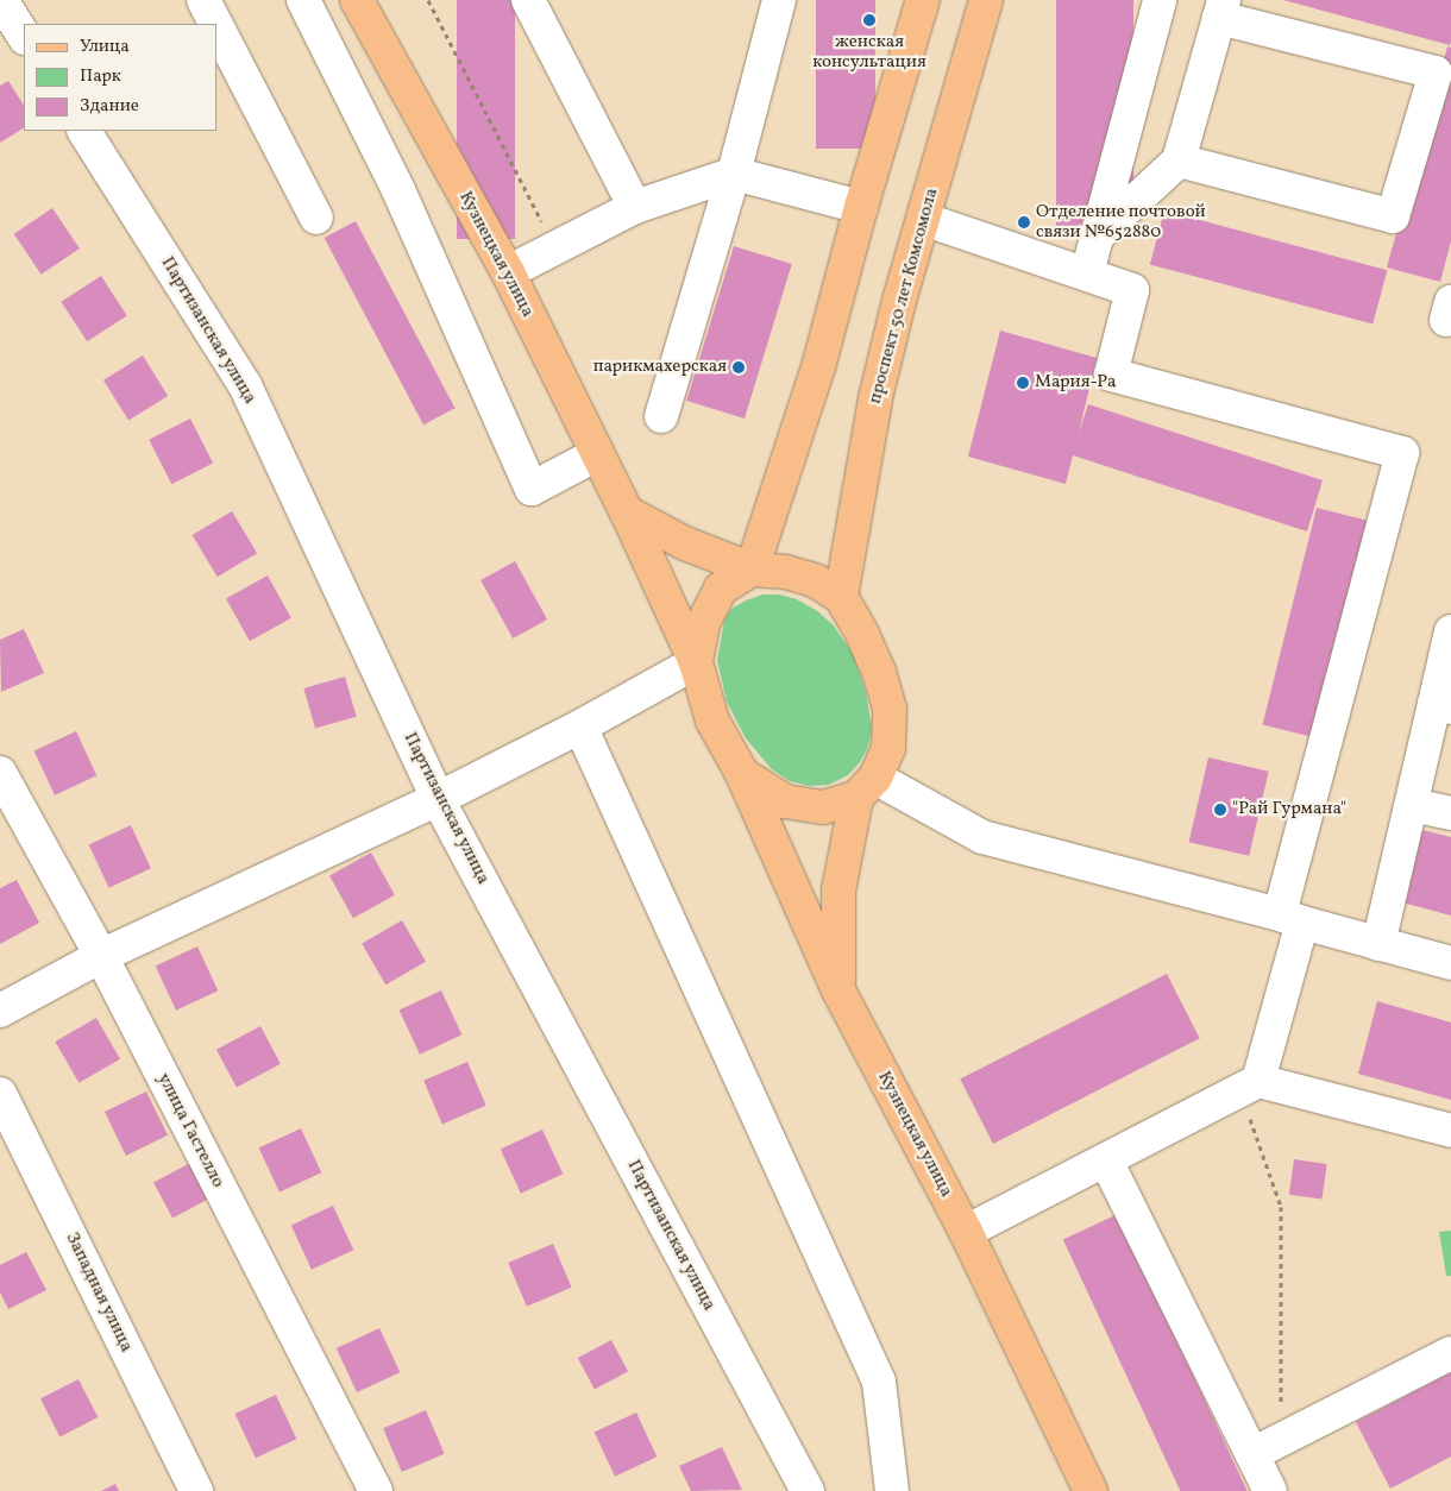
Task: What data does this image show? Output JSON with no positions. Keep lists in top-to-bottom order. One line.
{"streets":{"main road":["Кузнецкая улица","проспект 50 лет Комсомола"],"street":["Партизанская улица","улица Гастелло","Западная улица"]},"places":["женская консультация","Отделение почтовой связи №652880","парикмахерская","Мария-Ра","\"Рай Гурмана\""],"legend":["Улица","Парк","Здание"]}
